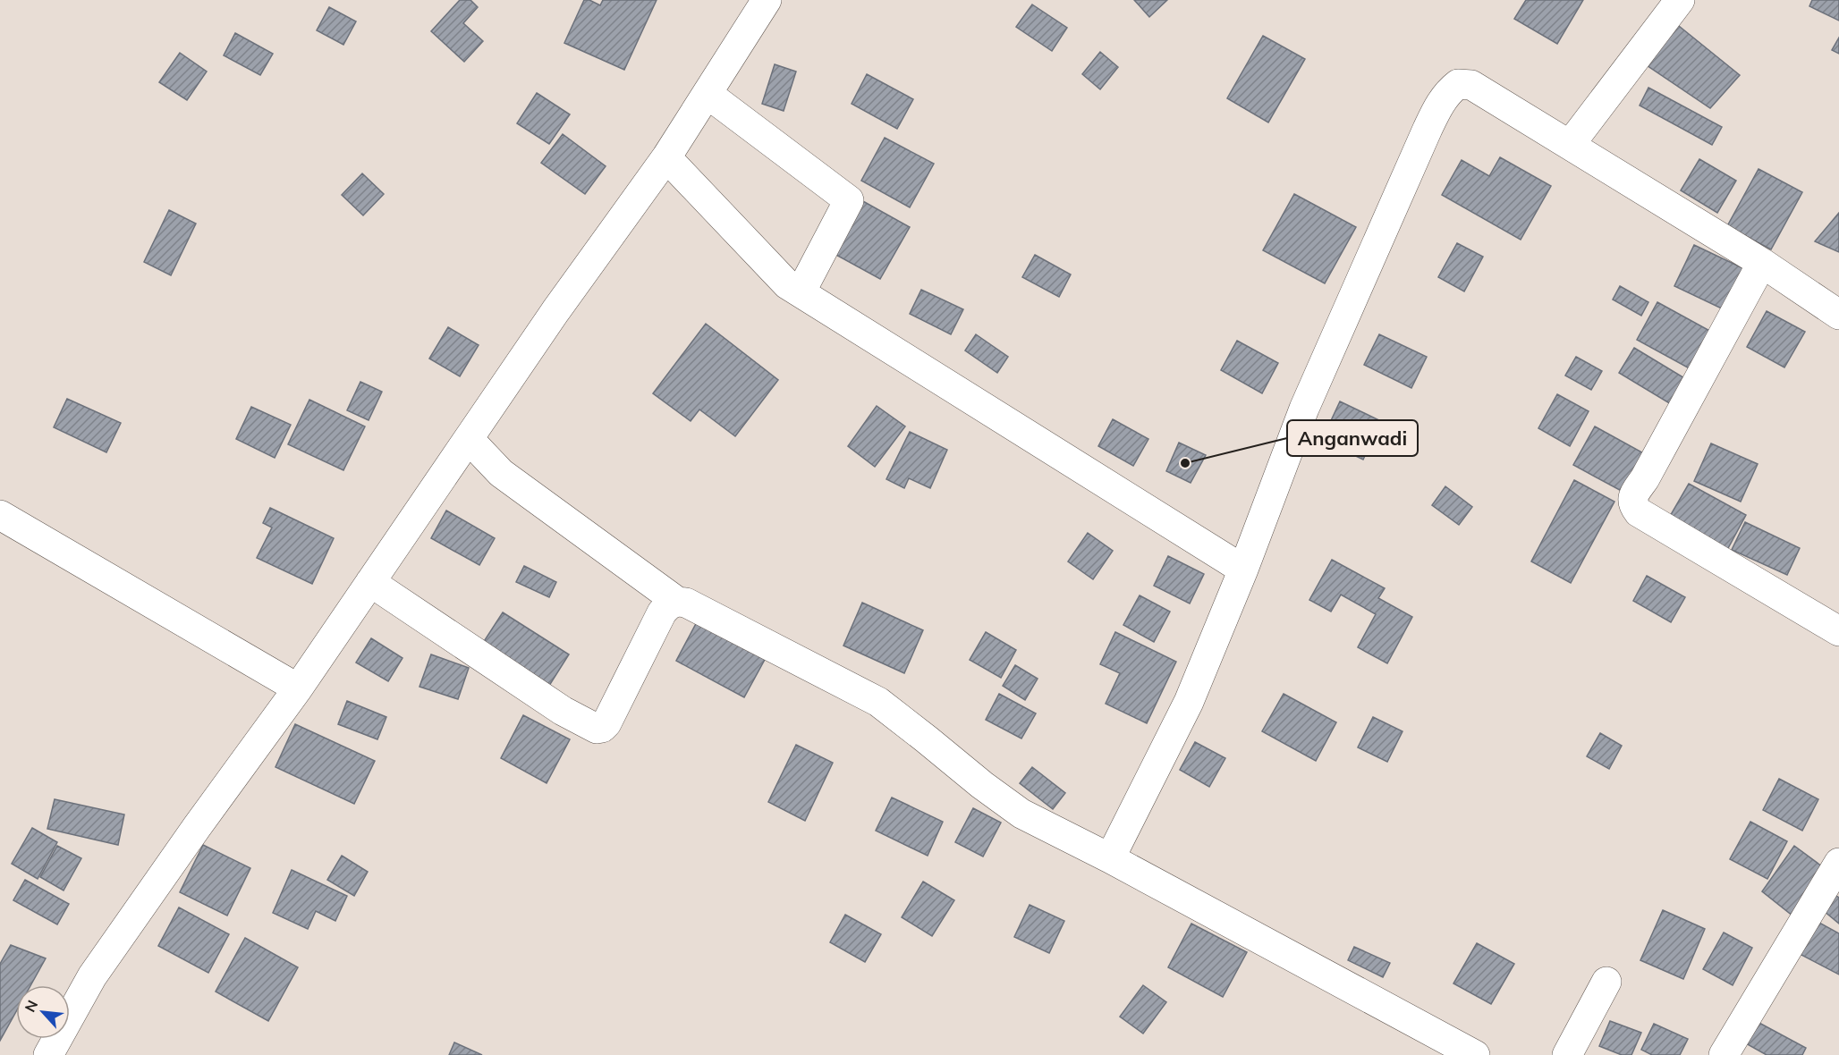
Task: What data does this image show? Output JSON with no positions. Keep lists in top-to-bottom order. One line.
{"places":["Anganwadi"],"north":"top left"}
